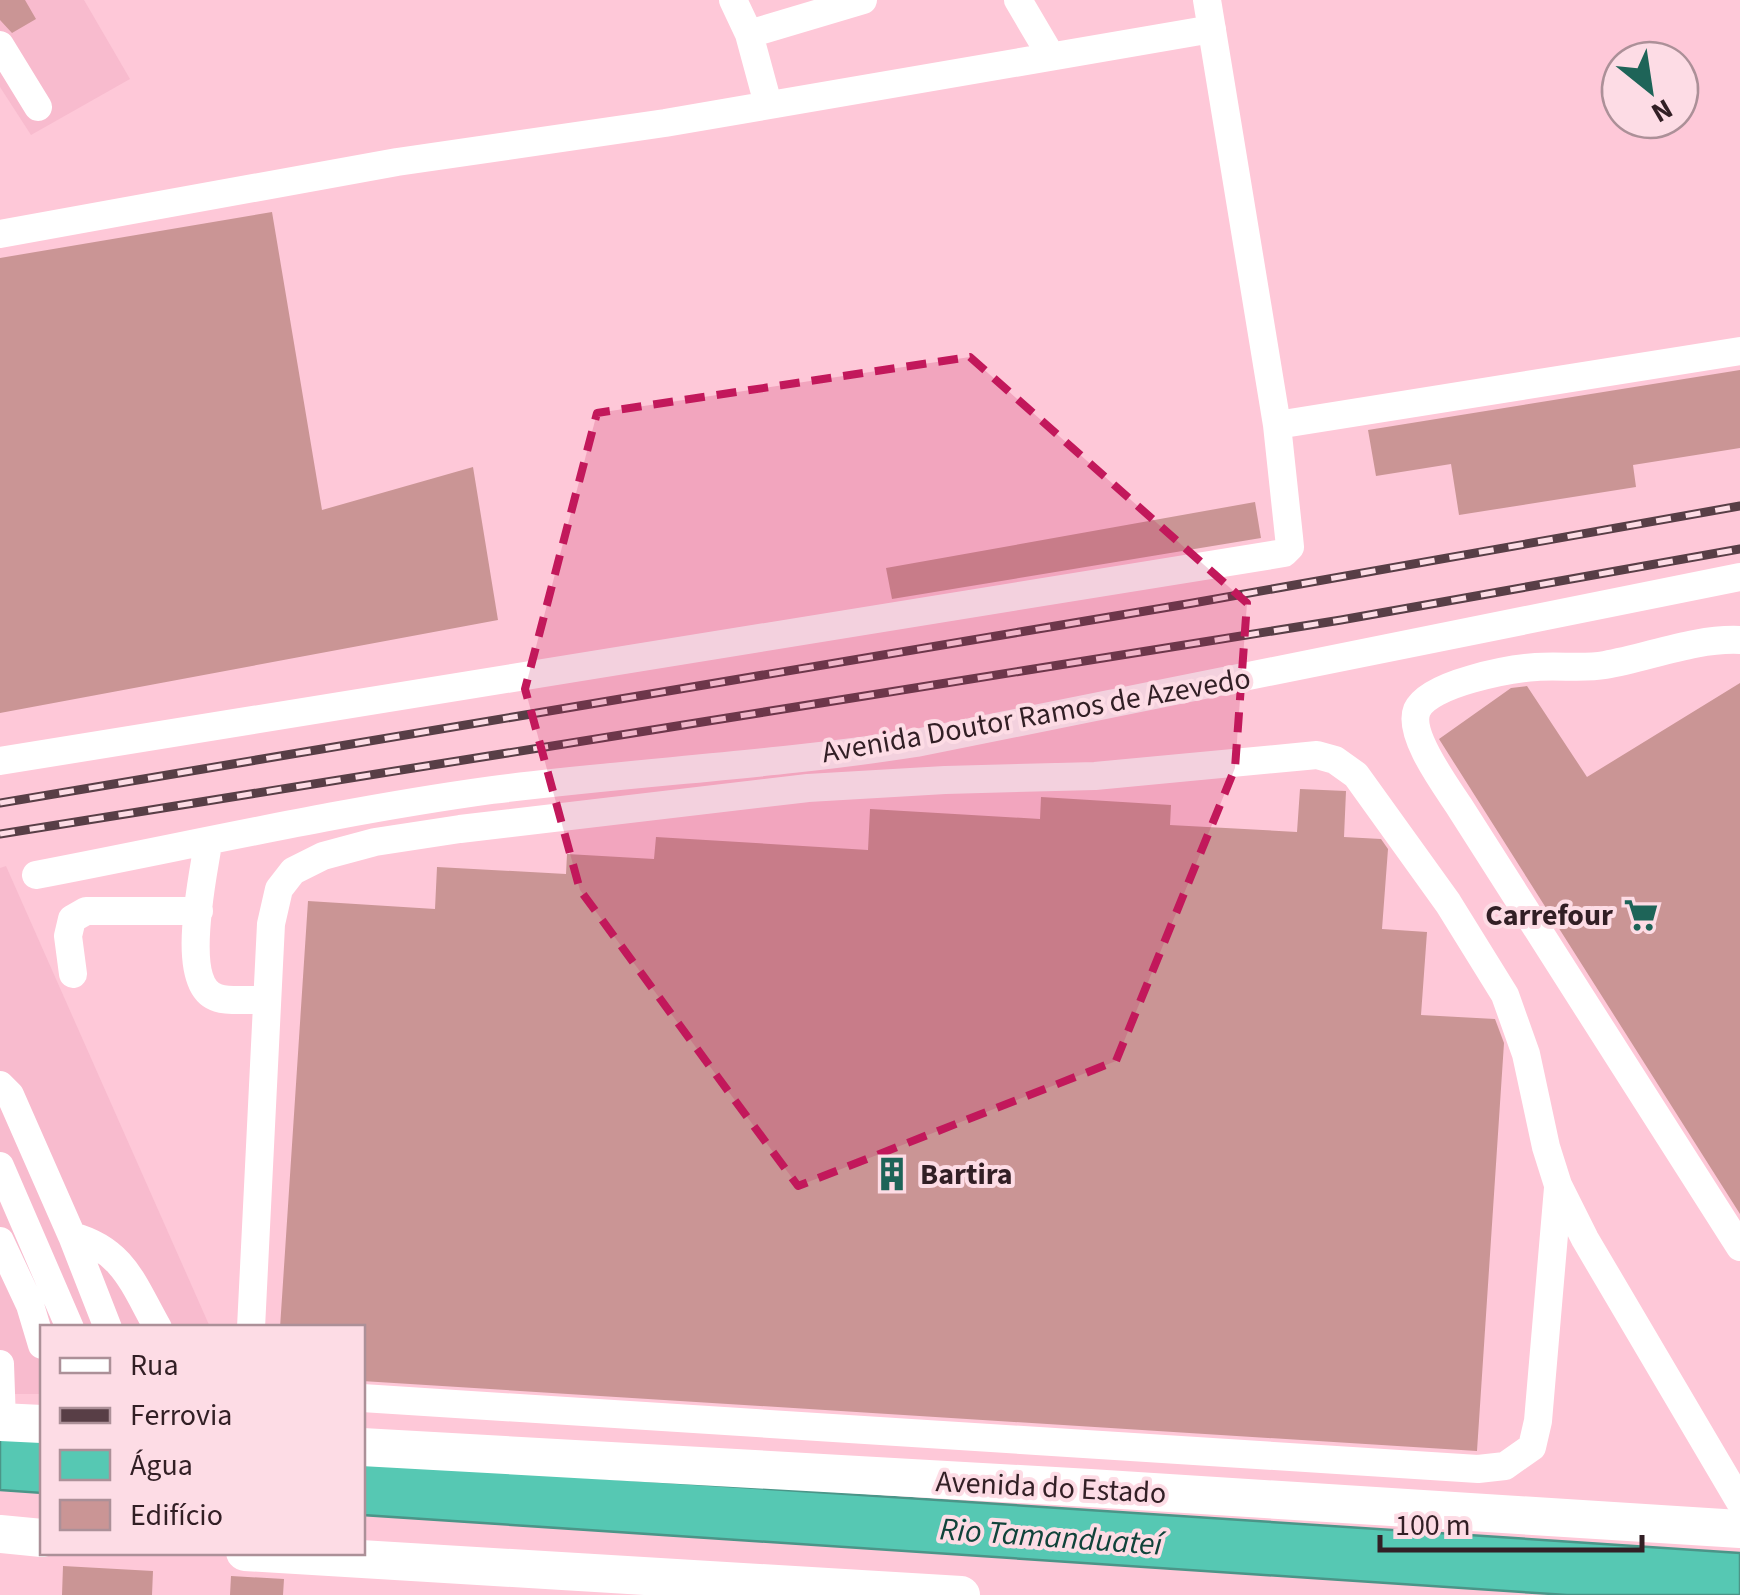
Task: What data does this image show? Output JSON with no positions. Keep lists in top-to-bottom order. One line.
{"streets":{"highway":["Avenida do Estado"],"street":["Avenida Doutor Ramos de Azevedo"]},"water":["Rio Tamanduateí"],"places":{"supermarket":["Carrefour"],"building":["Bartira"]},"legend":["Rua","Ferrovia","Água","Edifício"],"scale_bar":"100 m","north":"bottom right"}
